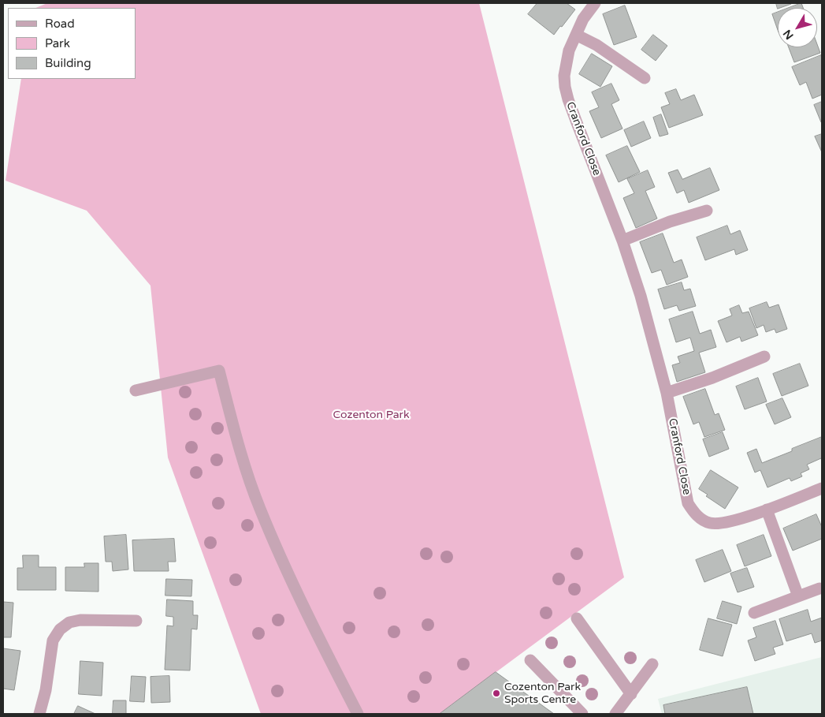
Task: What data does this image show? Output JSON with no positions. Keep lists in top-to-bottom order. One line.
{"streets":{"street":["Cranford Close"]},"parks":["Cozenton Park"],"places":["Cozenton Park Sports Centre"],"legend":["Road","Park","Building"],"north":"bottom left"}
